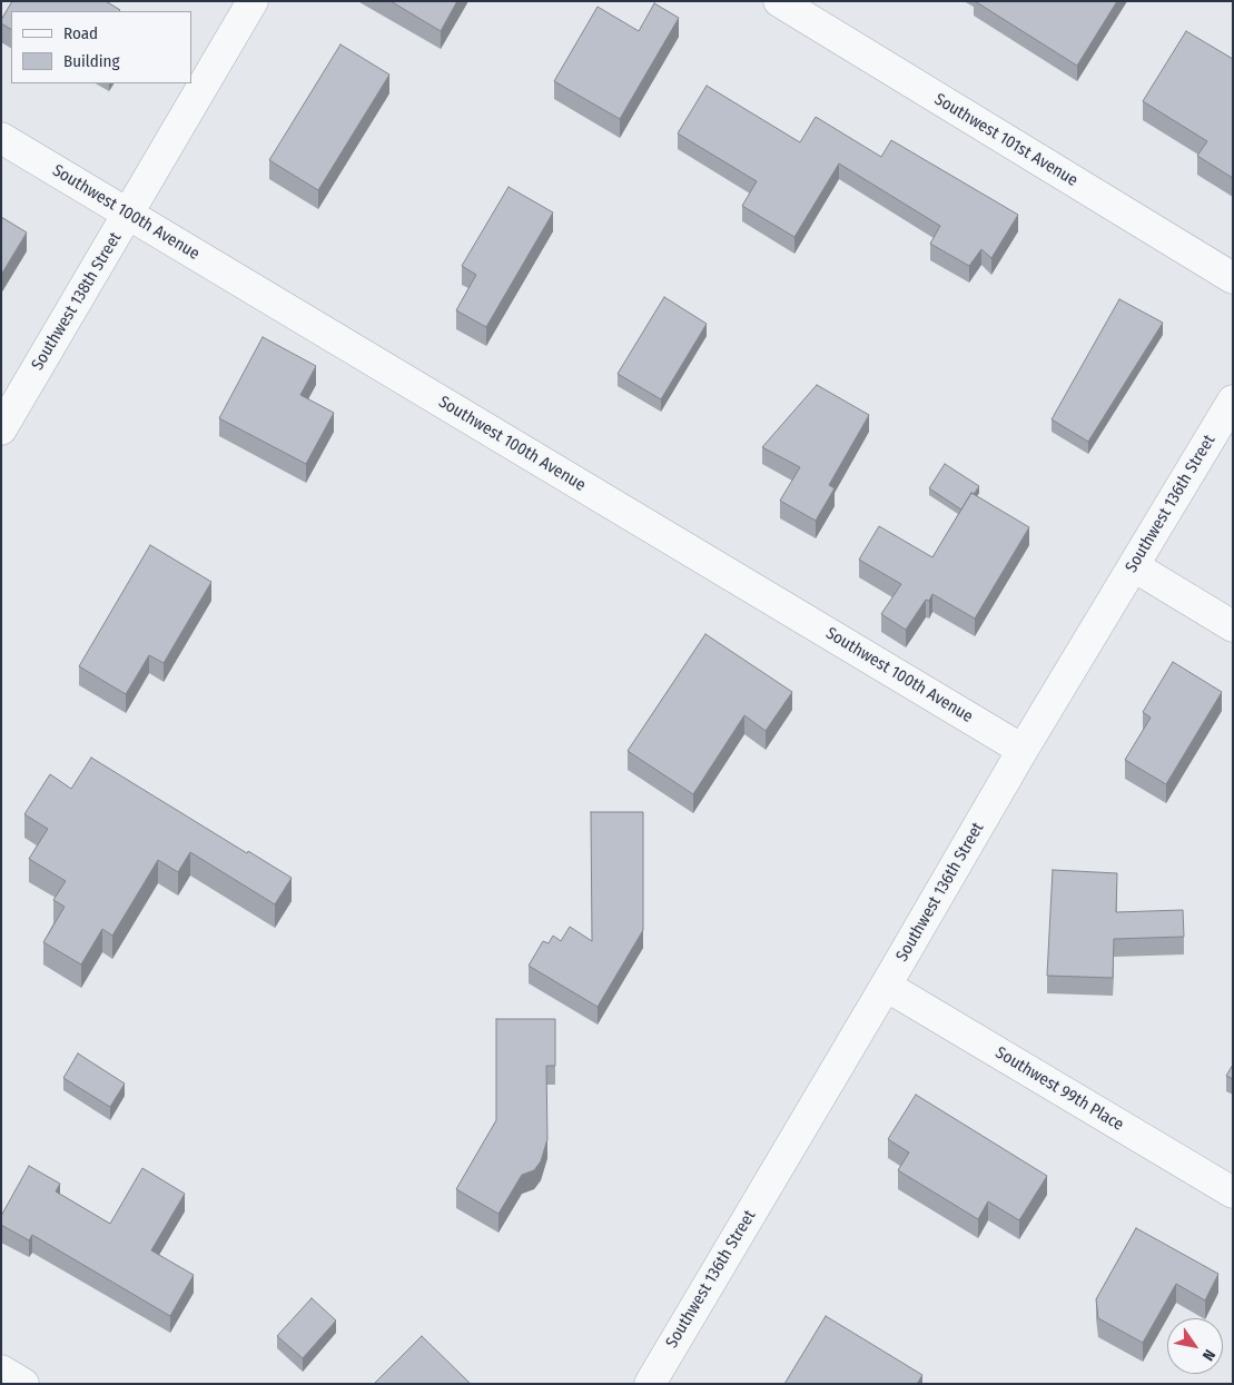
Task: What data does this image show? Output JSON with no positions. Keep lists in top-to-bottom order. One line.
{"streets":{"street":["Southwest 101st Avenue","Southwest 100th Avenue","Southwest 138th Street","Southwest 136th Street","Southwest 99th Place"]},"crossings":[["Southwest 100th Avenue","Southwest 138th Street"],["Southwest 100th Avenue","Southwest 136th Street"],["Southwest 136th Street","Southwest 99th Place"]],"legend":["Road","Building"],"north":"bottom right"}
